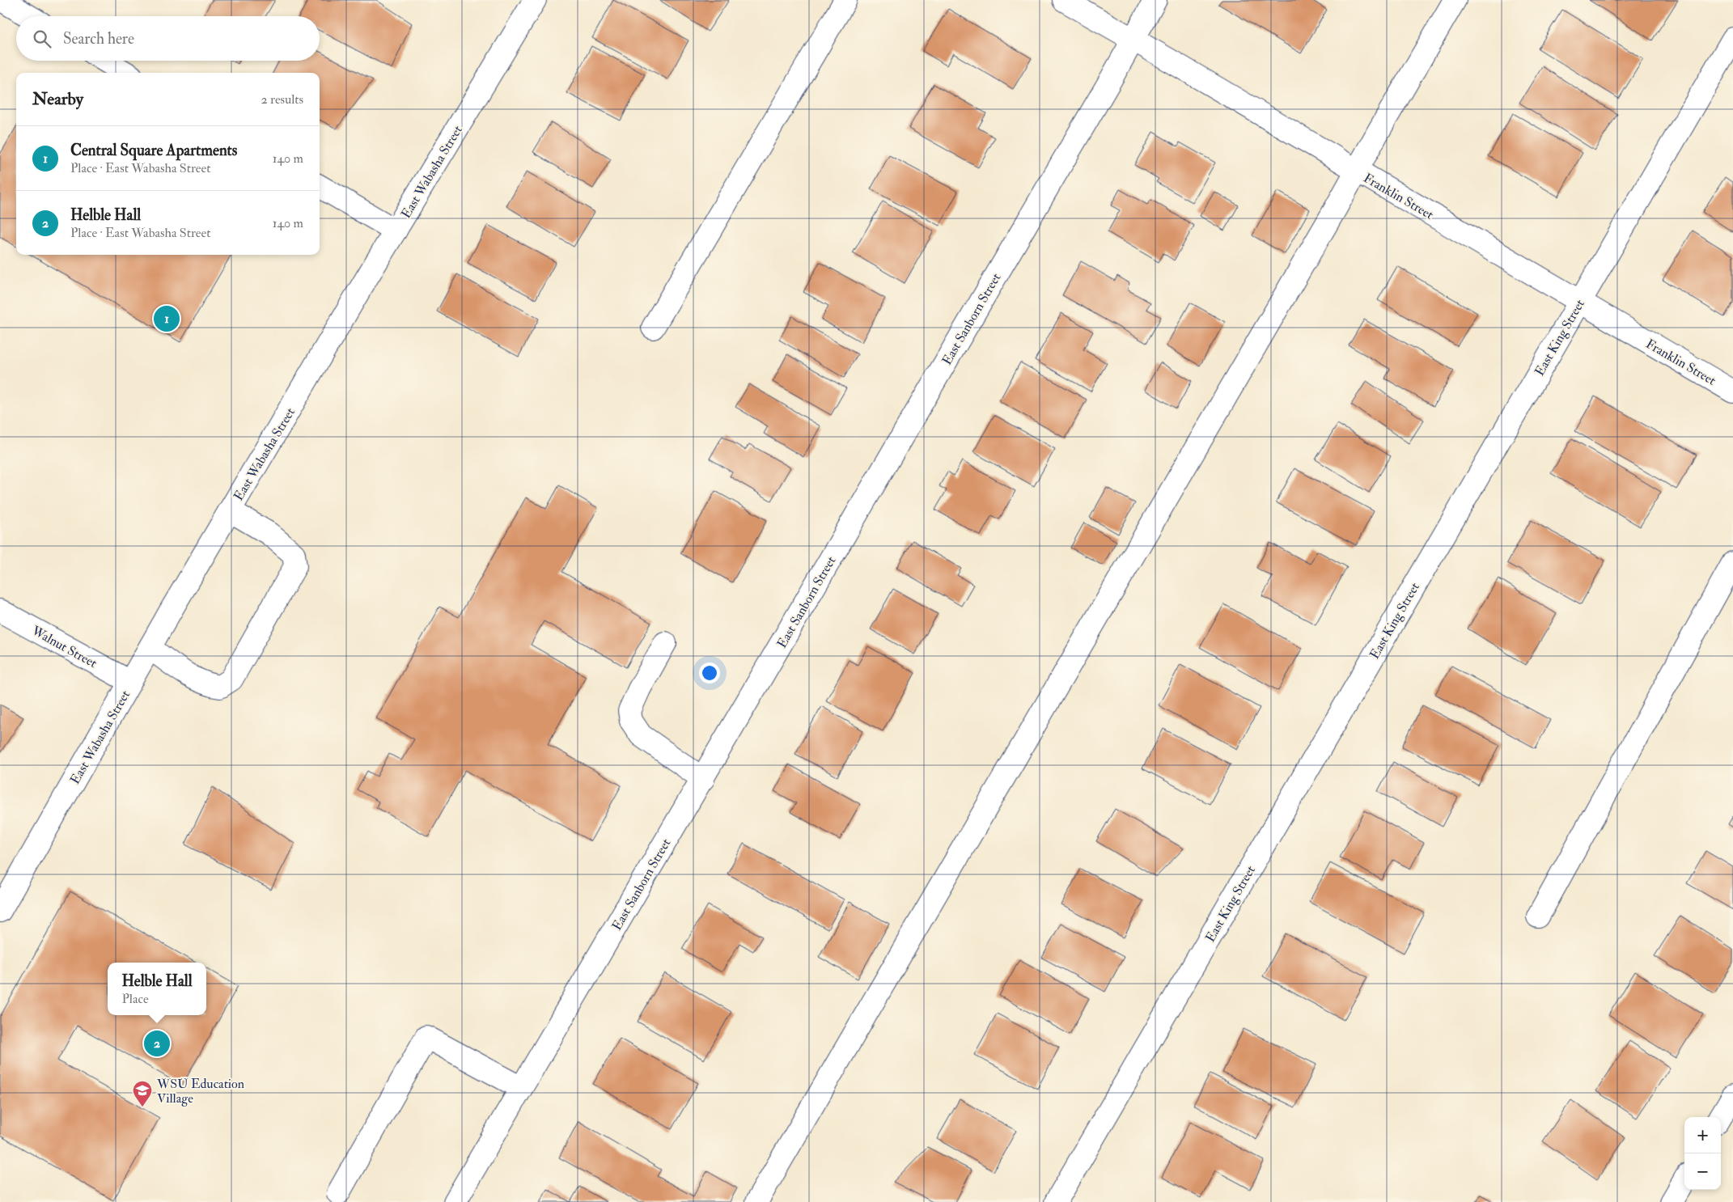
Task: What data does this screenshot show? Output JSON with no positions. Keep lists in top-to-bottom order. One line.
{"streets":{"street":["East Wabasha Street","Franklin Street","East Sanborn Street","East King Street","Walnut Street"]},"crossings":[["East Wabasha Street","Walnut Street"],["Franklin Street","East Sanborn Street"],["Franklin Street","East King Street"]],"places":{"school or university":["WSU Education Village"]},"page":{"search":"Search here","heading":["Nearby","2 results"],"list":[{"mark":"1","name":"Central Square Apartments","note":"Place · East Wabasha Street","value":"140 m"},{"mark":"2","name":"Helble Hall","note":"Place · East Wabasha Street","value":"140 m"}],"pins":["1","2"],"popup":["Helble Hall","Place"],"map_buttons":["+","−"]}}
